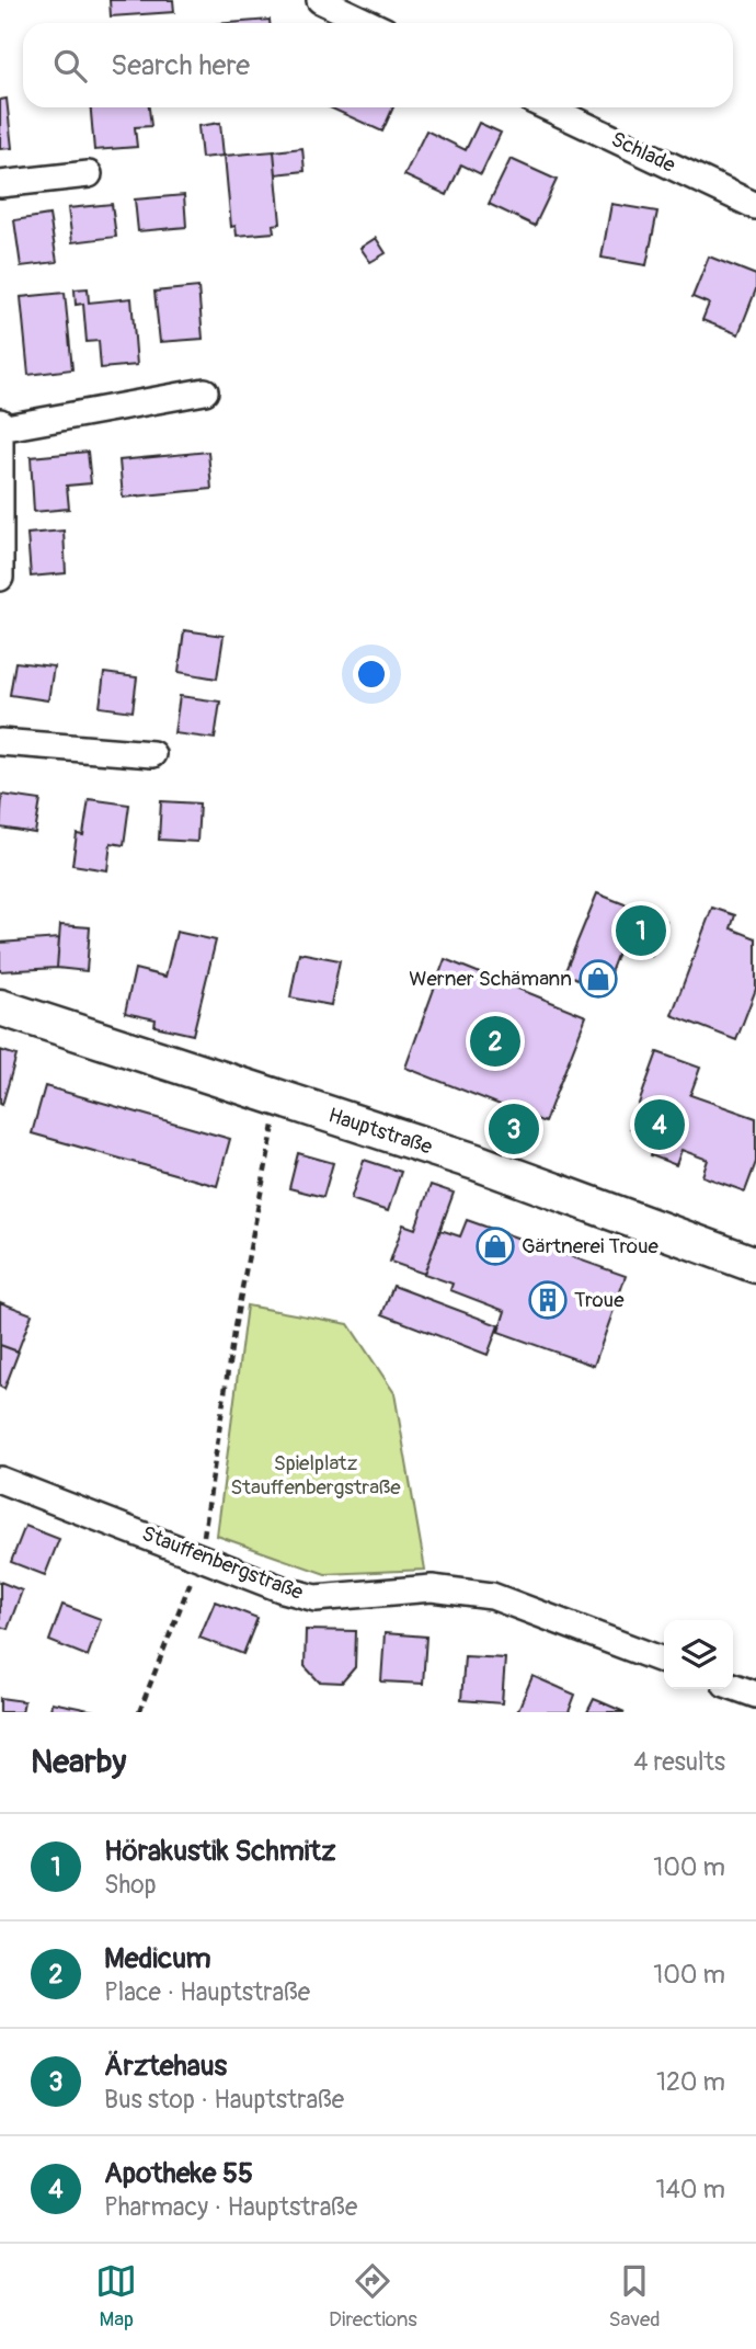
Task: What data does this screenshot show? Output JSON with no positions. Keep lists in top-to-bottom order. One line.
{"streets":{"main road":["Hauptstraße"],"street":["Schlade","Stauffenbergstraße"]},"parks":["Spielplatz Stauffenbergstraße"],"places":{"shop":["Werner Schämann","Gärtnerei Troue"],"building":["Troue"]},"page":{"search":"Search here","pins":["1","2","4","3"],"heading":["Nearby","4 results"],"list":[{"mark":"1","name":"Hörakustik Schmitz","note":"Shop","value":"100 m"},{"mark":"2","name":"Medicum","note":"Place · Hauptstraße","value":"100 m"},{"mark":"3","name":"Ärztehaus","note":"Bus stop · Hauptstraße","value":"120 m"},{"mark":"4","name":"Apotheke 55","note":"Pharmacy · Hauptstraße","value":"140 m"}],"nav":["Map","Directions","Saved"]}}
